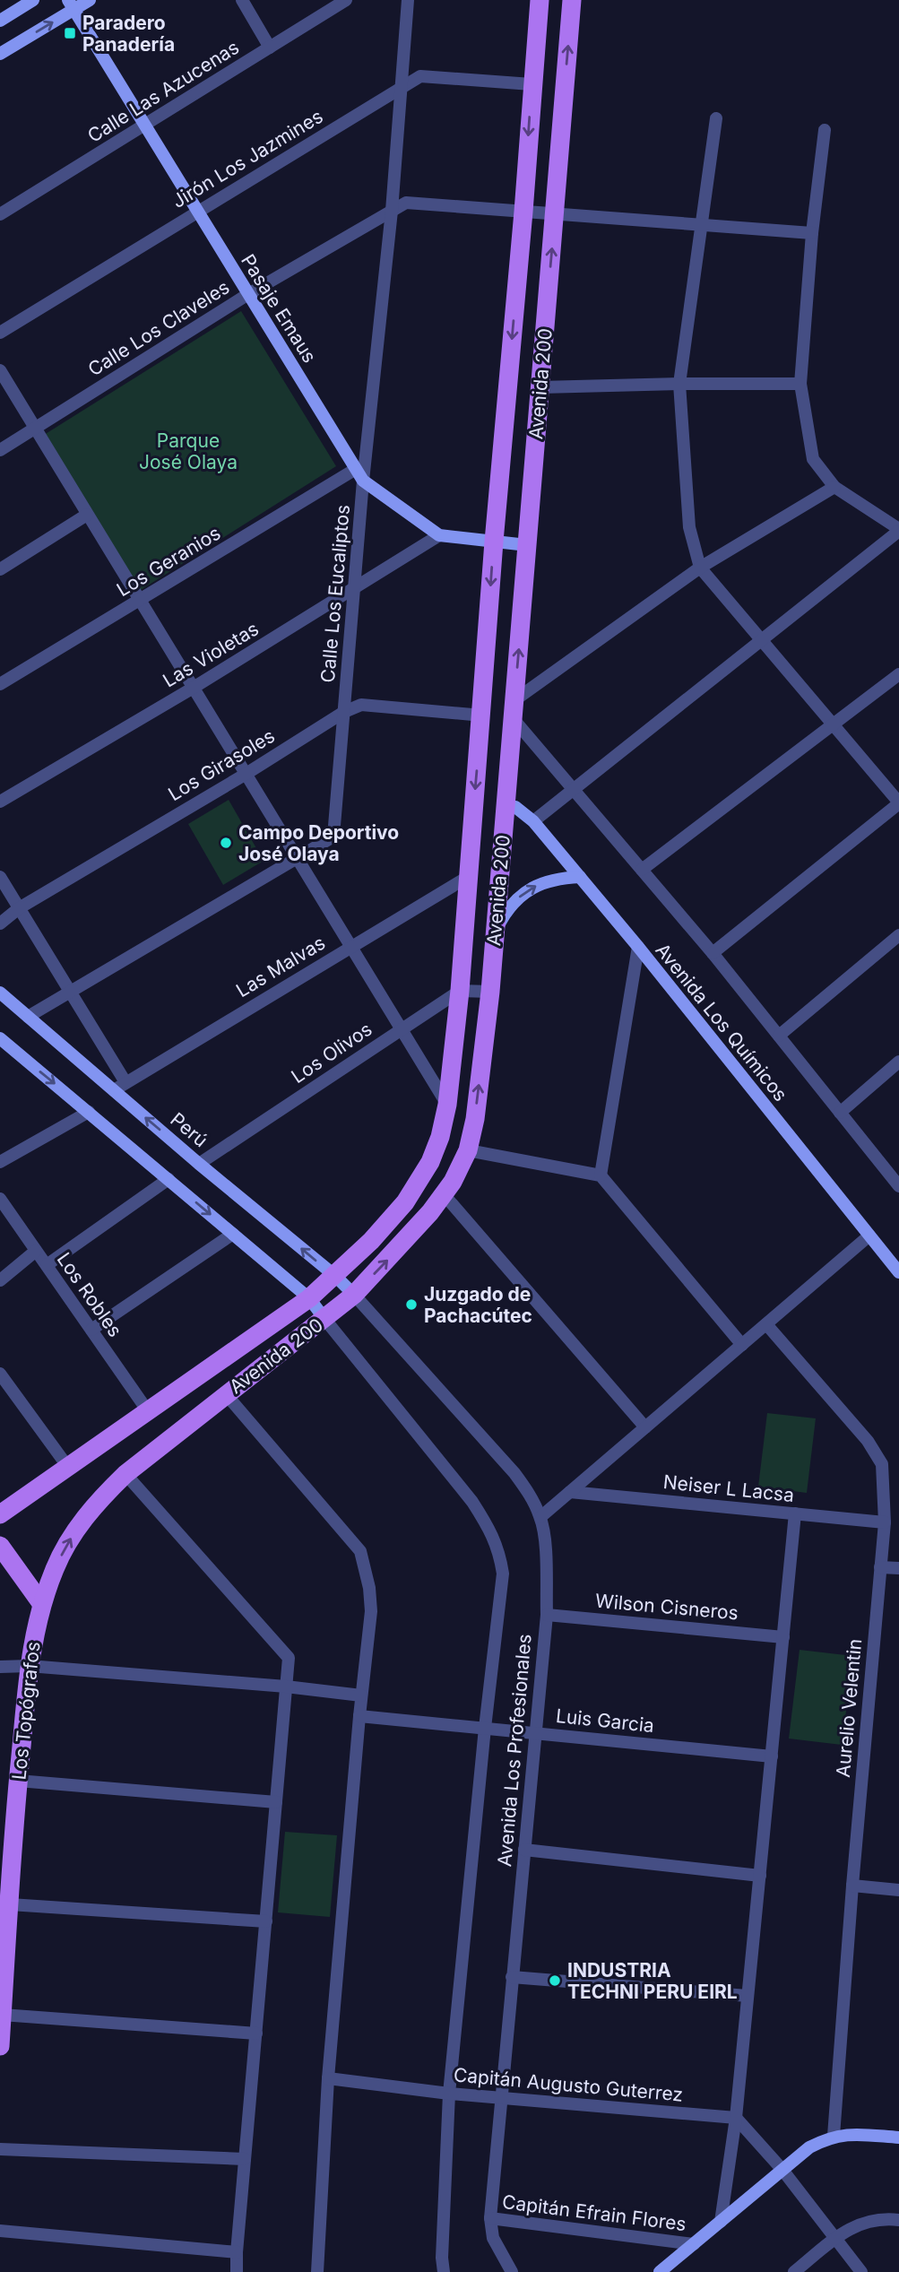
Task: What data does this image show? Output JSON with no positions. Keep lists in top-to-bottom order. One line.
{"streets":{"main road":["Pasaje Emaus","Avenida 200","Avenida Los Químicos","Perú","Los Topógrafos"],"street":["Calle Las Azucenas","Jirón Los Jazmines","Calle Los Claveles","Los Geranios","Calle Los Eucaliptos","Las Violetas","Los Girasoles","Las Malvas","Los Olivos","Los Robles","Neiser L Lacsa","Wilson Cisneros","Aurelio Velentin","Luis Garcia","Avenida Los Profesionales","Capitán Augusto Guterrez","Capitán Efrain Flores"]},"crossings":[["Calle Las Azucenas","Pasaje Emaus"],["Jirón Los Jazmines","Pasaje Emaus"],["Jirón Los Jazmines","Avenida 200"],["Jirón Los Jazmines","Calle Los Eucaliptos"],["Pasaje Emaus","Calle Los Claveles"],["Pasaje Emaus","Avenida 200"],["Pasaje Emaus","Los Geranios"],["Pasaje Emaus","Calle Los Eucaliptos"],["Pasaje Emaus","Las Violetas"],["Calle Los Claveles","Avenida 200"],["Calle Los Claveles","Calle Los Eucaliptos"],["Avenida 200","Los Girasoles"],["Avenida 200","Las Malvas"],["Avenida 200","Avenida Los Químicos"],["Avenida 200","Los Olivos"],["Avenida 200","Perú"],["Avenida 200","Los Robles"],["Avenida 200","Los Topógrafos"],["Avenida 200","Avenida Los Profesionales"],["Calle Los Eucaliptos","Las Violetas"],["Calle Los Eucaliptos","Los Girasoles"],["Calle Los Eucaliptos","Perú"],["Las Malvas","Perú"],["Los Olivos","Perú"],["Perú","Avenida Los Profesionales"],["Neiser L Lacsa","Aurelio Velentin"],["Wilson Cisneros","Avenida Los Profesionales"],["Luis Garcia","Avenida Los Profesionales"],["Avenida Los Profesionales","Capitán Augusto Guterrez"],["Avenida Los Profesionales","Capitán Efrain Flores"]],"parks":["Parque José Olaya"],"places":{"transit":["Paradero Panadería"],"other":["Campo Deportivo José Olaya","Juzgado de Pachacútec","INDUSTRIA TECHNI PERU EIRL"]}}
